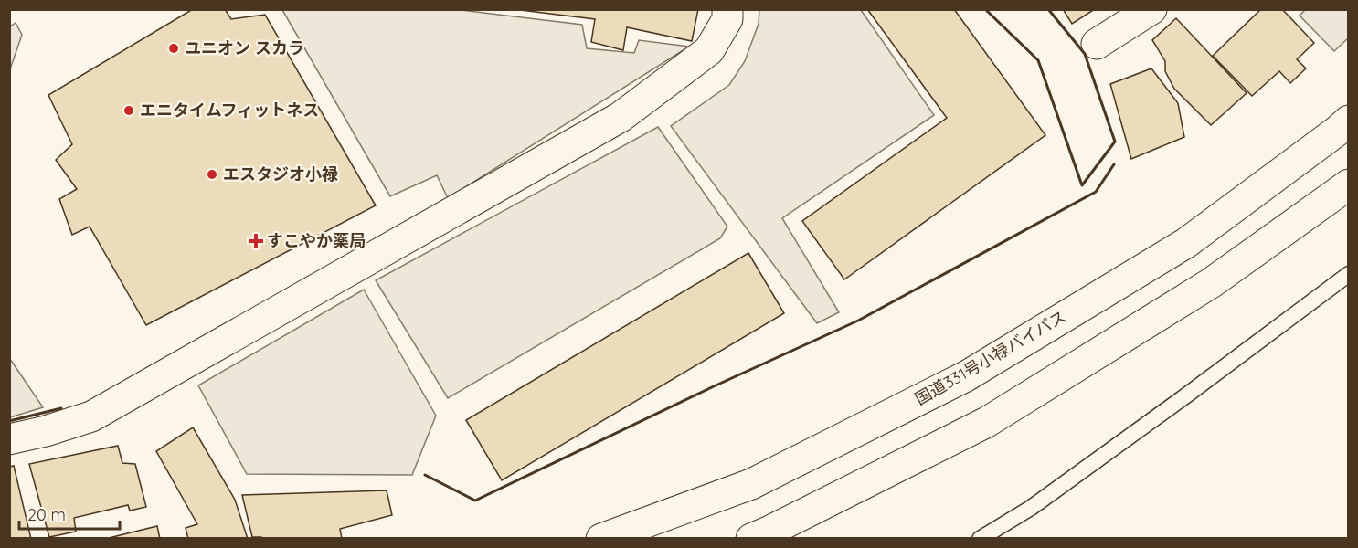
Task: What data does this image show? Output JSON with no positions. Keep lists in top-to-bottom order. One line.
{"streets":{"main road":["国道331号小禄バイパス"]},"places":{"other":["ユニオン スカラ","エニタイムフィットネス","エスタジオ小禄"],"health":["すこやか薬局"]},"scale_bar":"20 m"}
